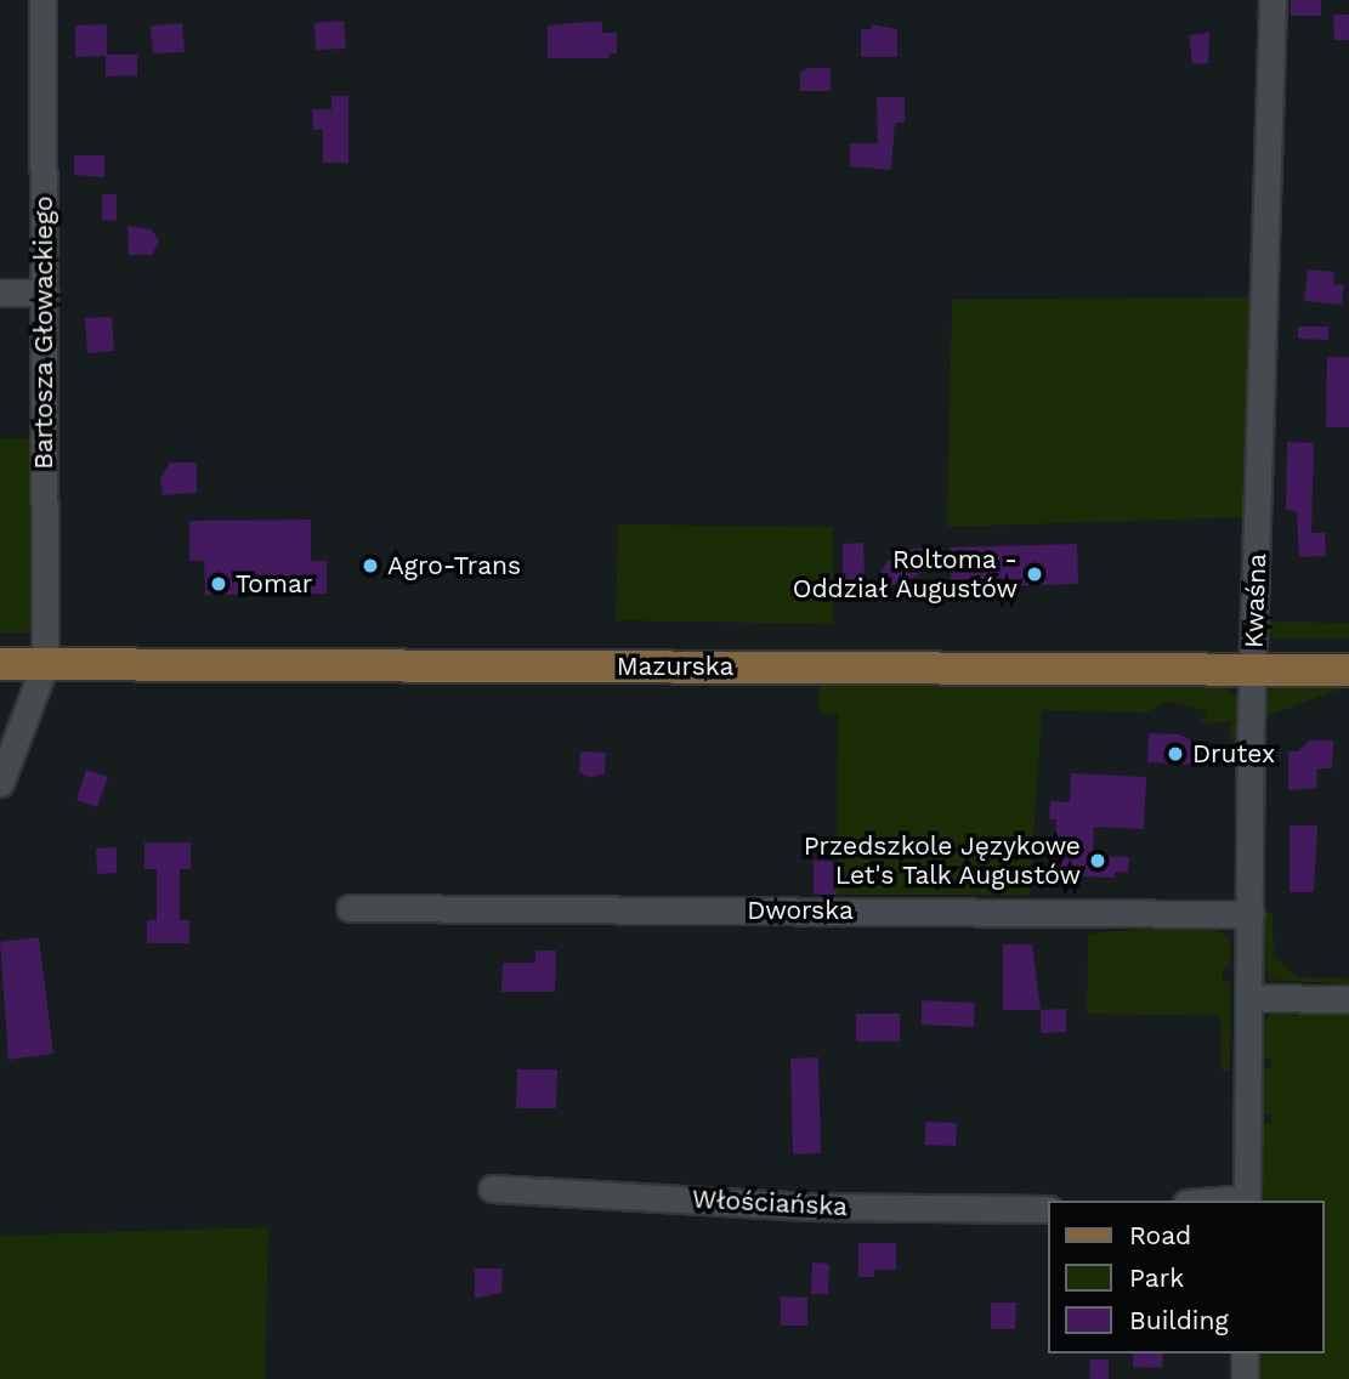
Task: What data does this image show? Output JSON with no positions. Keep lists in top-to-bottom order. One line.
{"streets":{"main road":["Mazurska"],"street":["Bartosza Głowackiego","Kwaśna","Dworska","Włościańska"]},"crossings":[["Bartosza Głowackiego","Mazurska"],["Kwaśna","Mazurska"],["Kwaśna","Dworska"]],"places":["Agro-Trans","Roltoma - Oddział Augustów","Tomar","Drutex","Przedszkole Językowe Let's Talk Augustów"],"legend":["Road","Park","Building"]}
